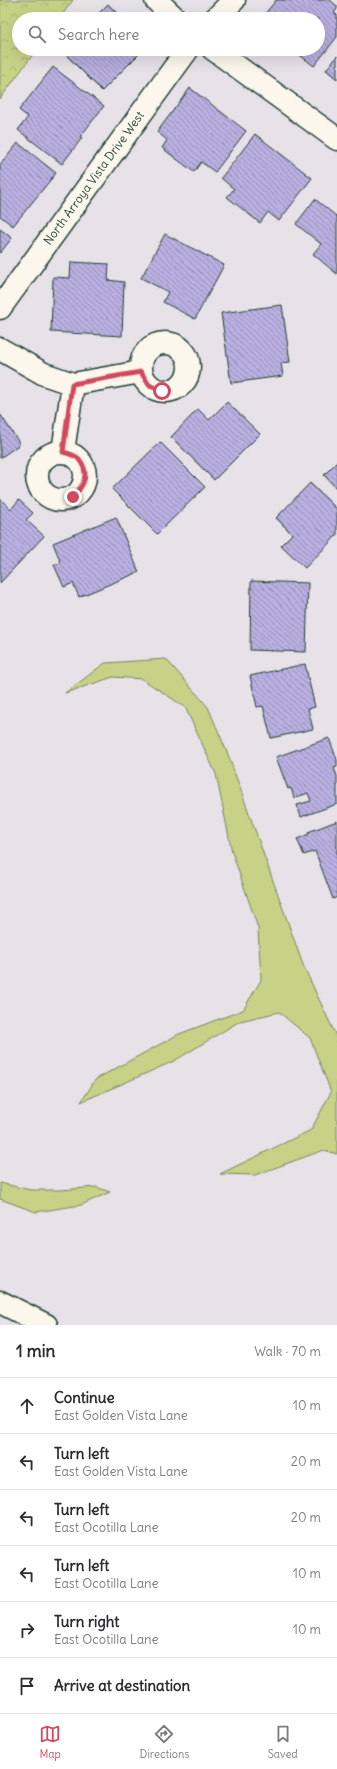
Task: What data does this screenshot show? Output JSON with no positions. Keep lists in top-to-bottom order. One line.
{"streets":{"main road":["North Arroya Vista Drive West"]},"page":{"search":"Search here","heading":["1 min","Walk · 70 m"],"list":[["Continue","East Golden Vista Lane","10 m"],["Turn left","East Golden Vista Lane","20 m"],["Turn left","East Ocotilla Lane","20 m"],["Turn left","East Ocotilla Lane","10 m"],["Turn right","East Ocotilla Lane","10 m"],"Arrive at destination"],"nav":["Map","Directions","Saved"]}}
